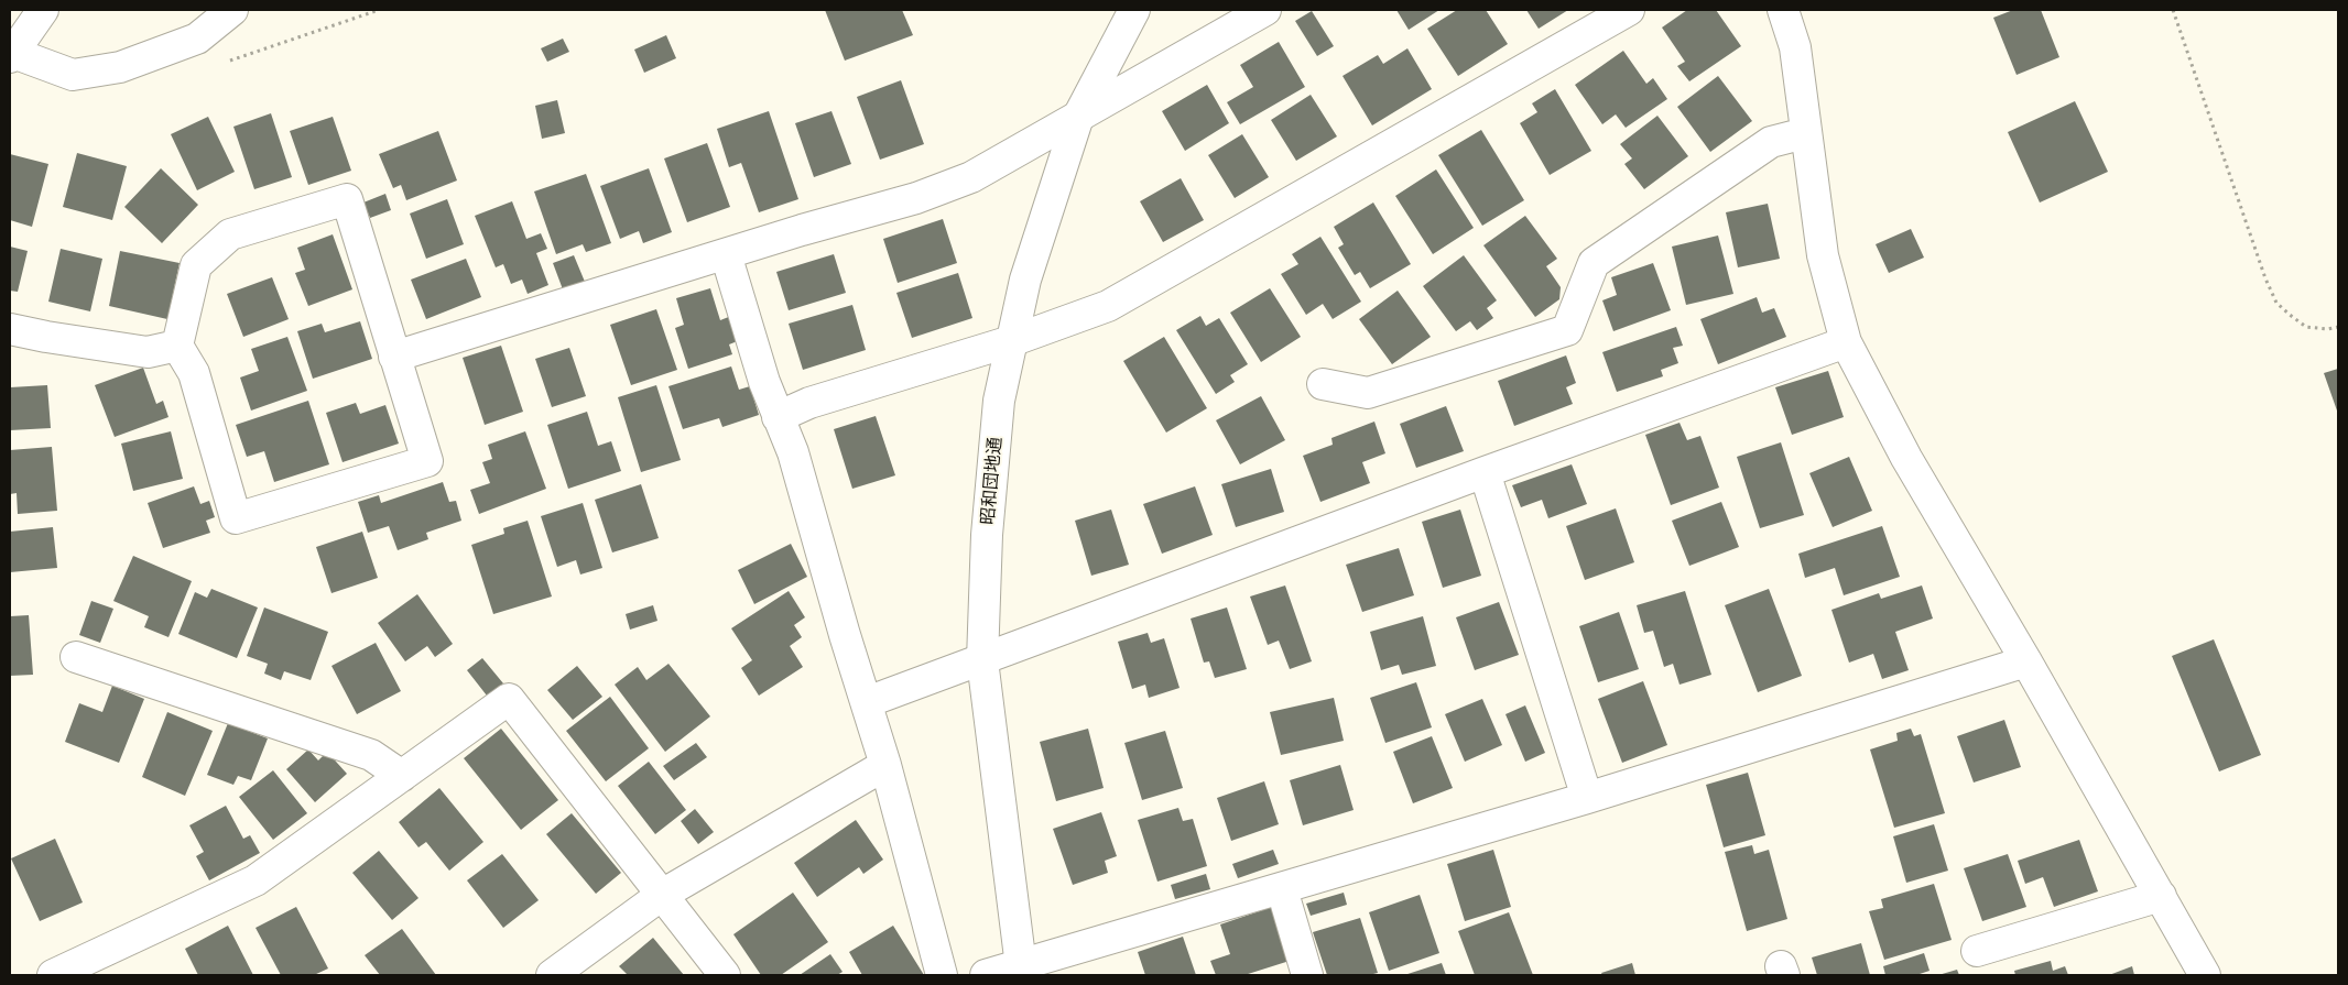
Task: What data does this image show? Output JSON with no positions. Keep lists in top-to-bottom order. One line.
{"streets":{"street":["昭和団地通"]}}
